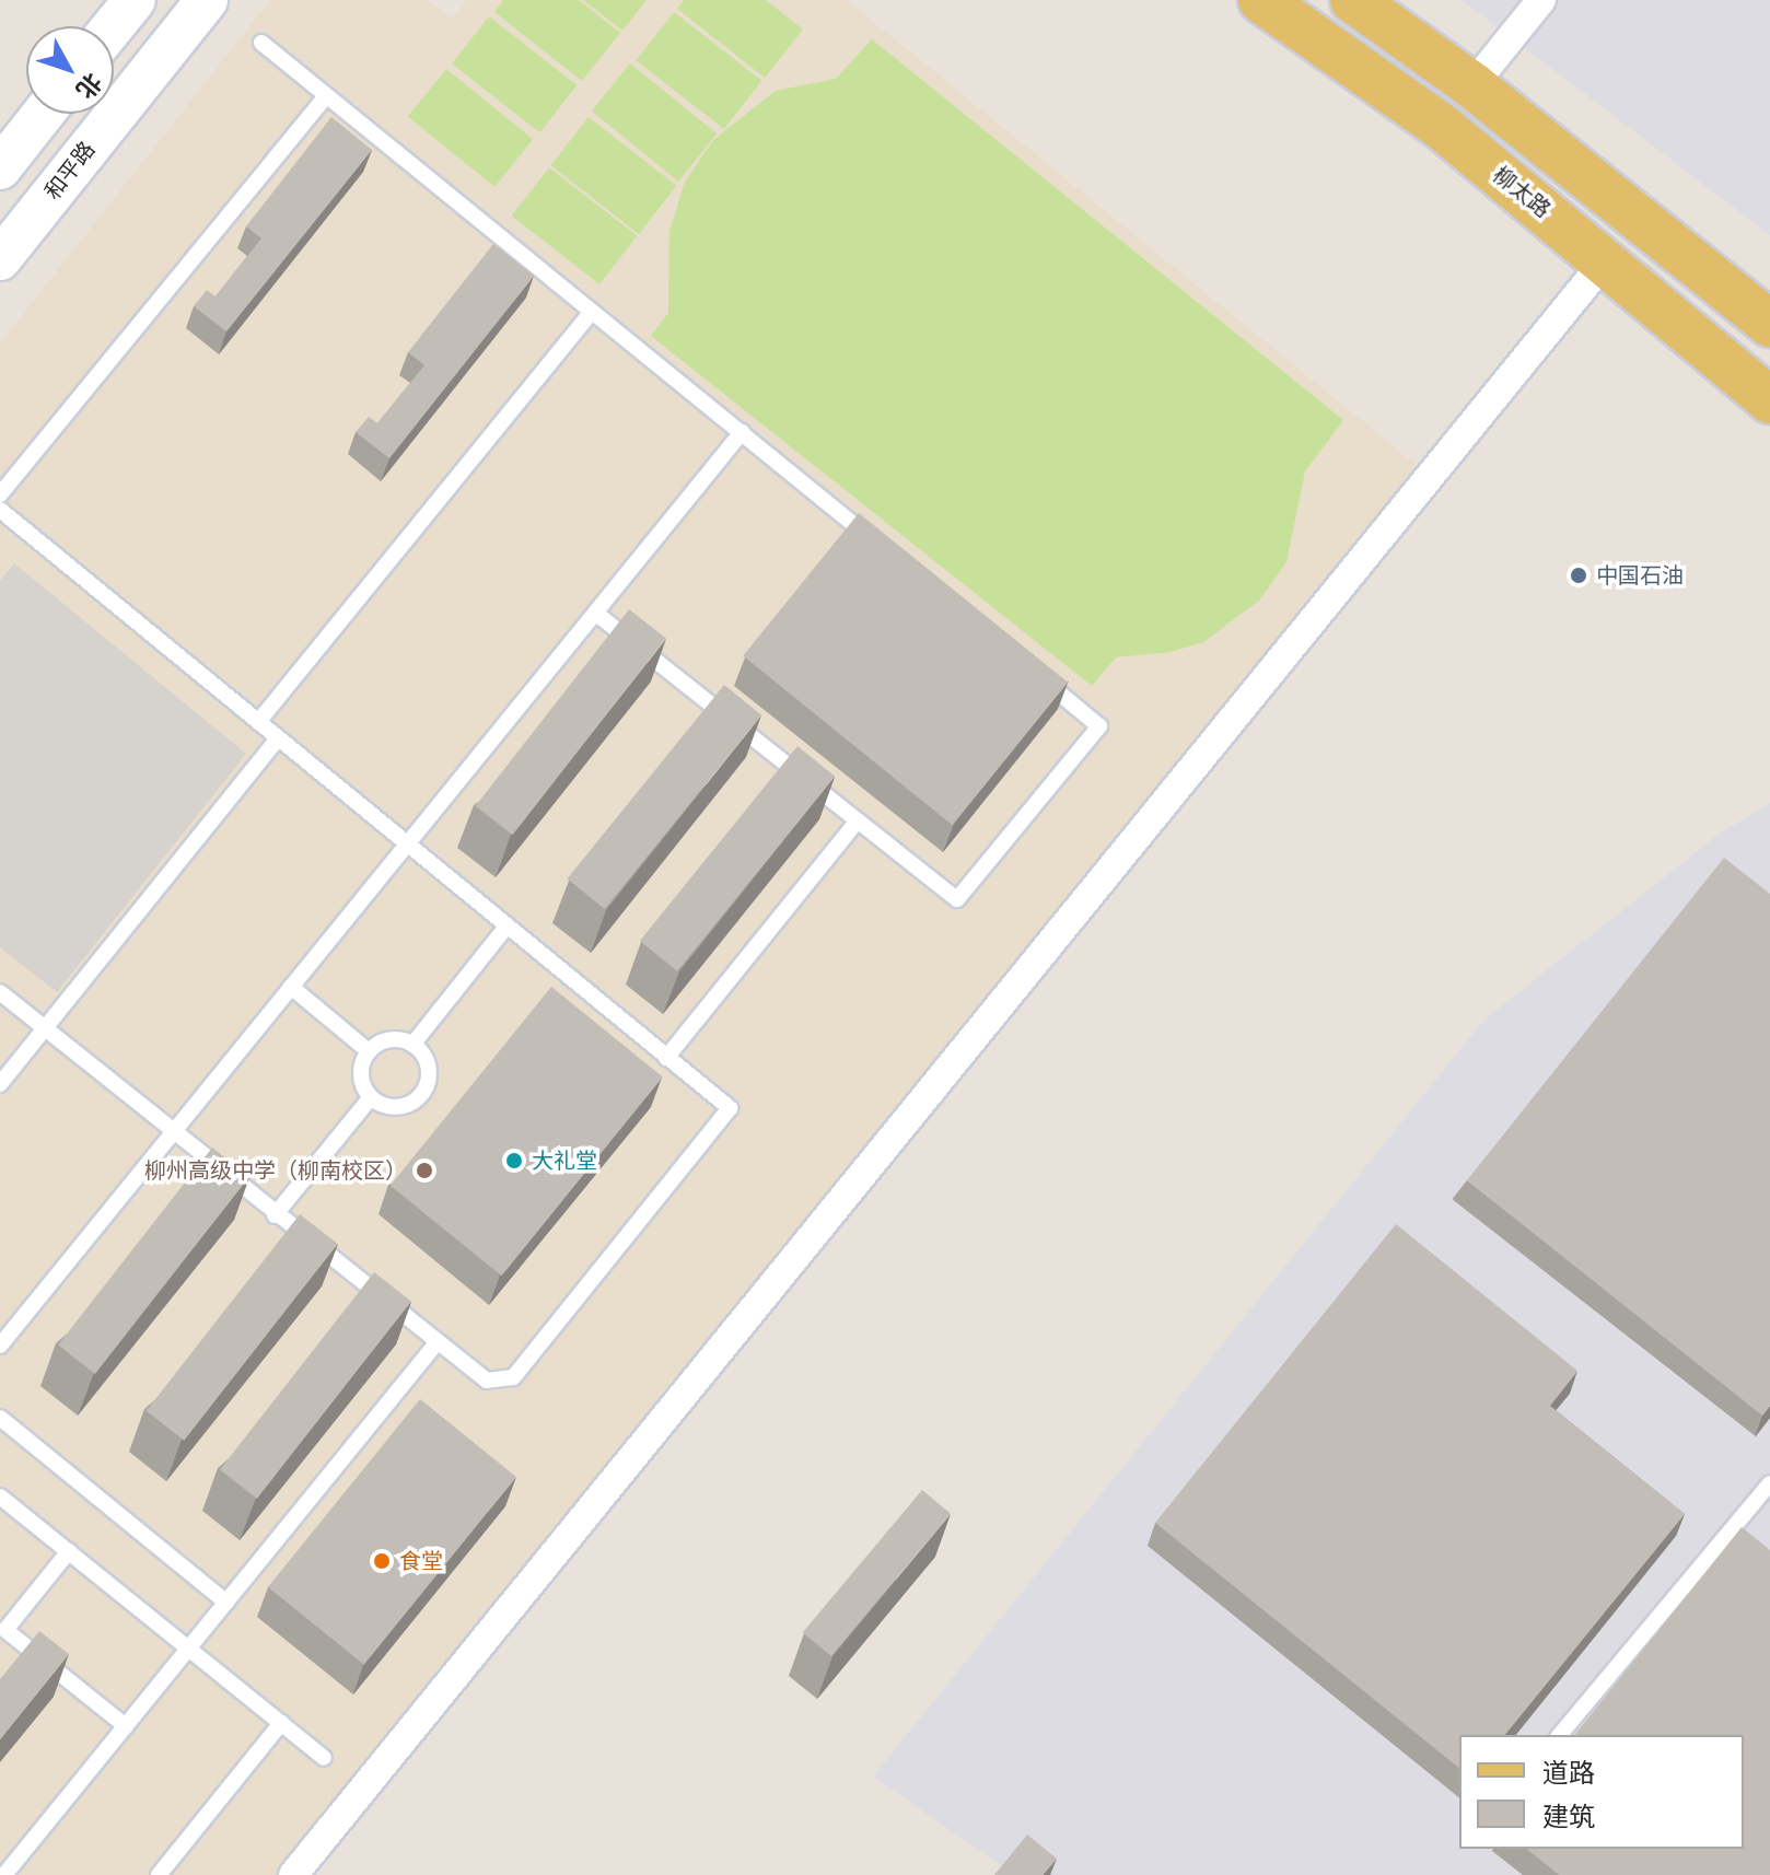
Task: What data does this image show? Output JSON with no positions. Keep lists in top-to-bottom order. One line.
{"streets":{"main road":["和平路","柳太路"]},"places":["中国石油","大礼堂","柳州高级中学（柳南校区）","食堂"],"legend":["道路","建筑"],"north":"bottom right"}
